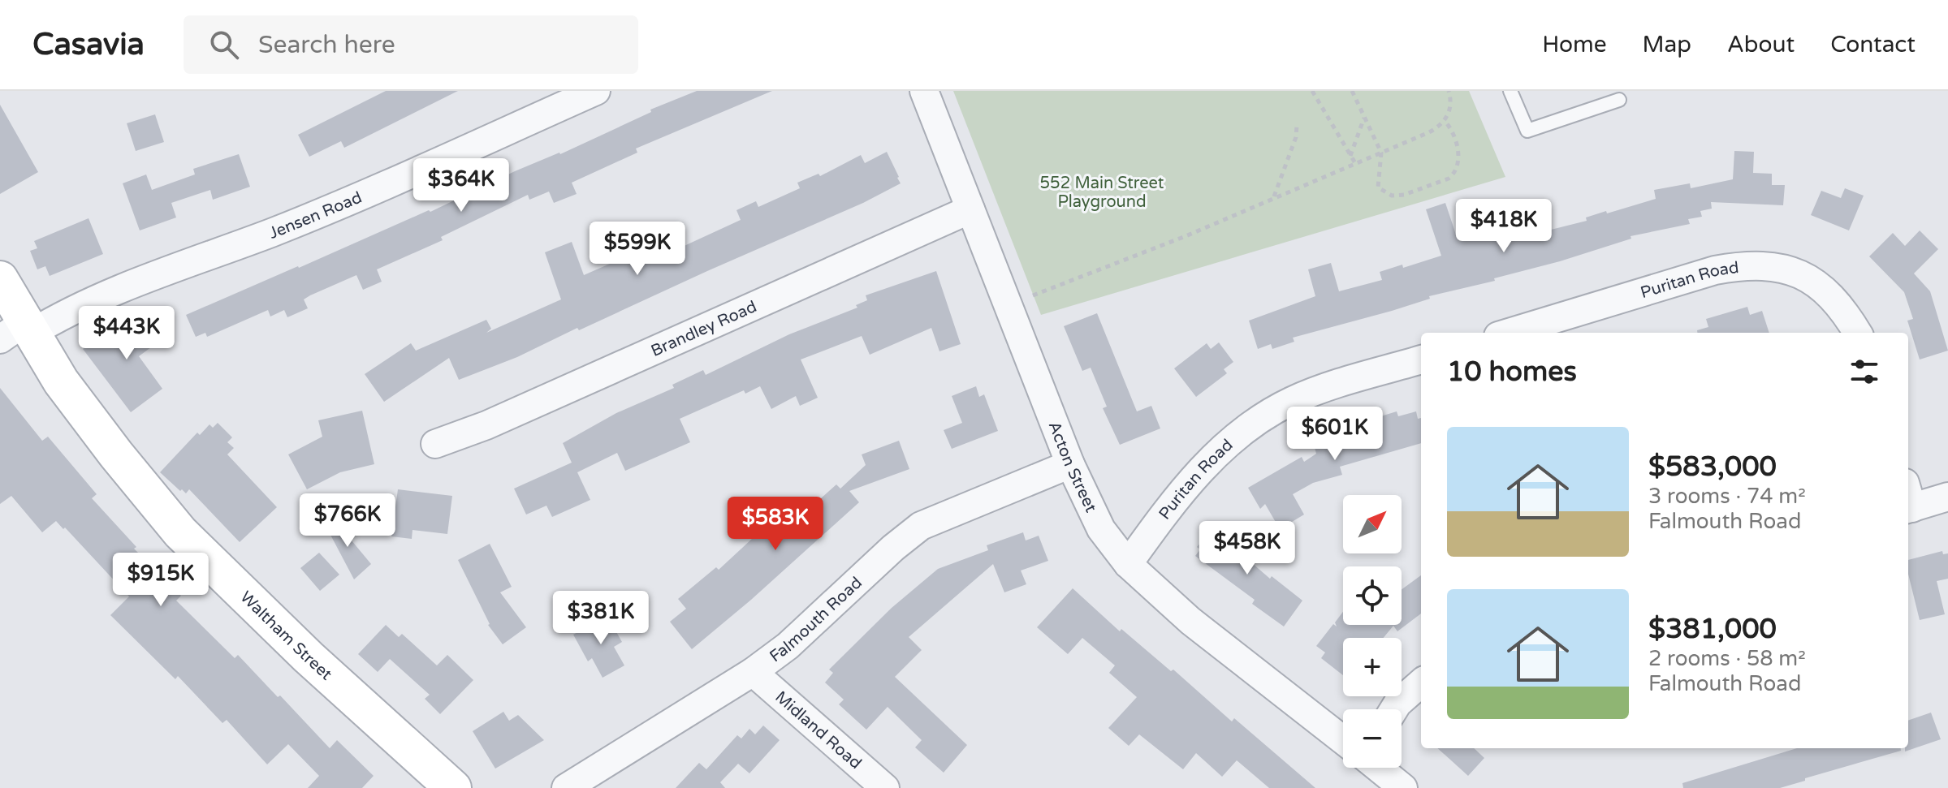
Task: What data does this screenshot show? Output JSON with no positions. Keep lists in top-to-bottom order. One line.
{"streets":{"street":["Jensen Road","Puritan Road","Brandley Road","Acton Street","Falmouth Road","Waltham Street","Midland Road"]},"crossings":[["Jensen Road","Waltham Street"],["Puritan Road","Acton Street"],["Brandley Road","Acton Street"],["Acton Street","Falmouth Road"],["Falmouth Road","Midland Road"]],"parks":["552 Main Street Playground"],"north":"top right","page":{"header":"Casavia","search":"Search here","nav":["Home","Map","About","Contact"],"price":["$364K","$418K","$599K","$443K","$601K","$766K","$583K","$458K","$915K","$381K"],"heading":"10 homes","list":[{"name":"$583,000","note":"3 rooms · 74 m² · Falmouth Road"},{"name":"$381,000","note":"2 rooms · 58 m² · Falmouth Road"}],"map_buttons":["+","−"]}}
